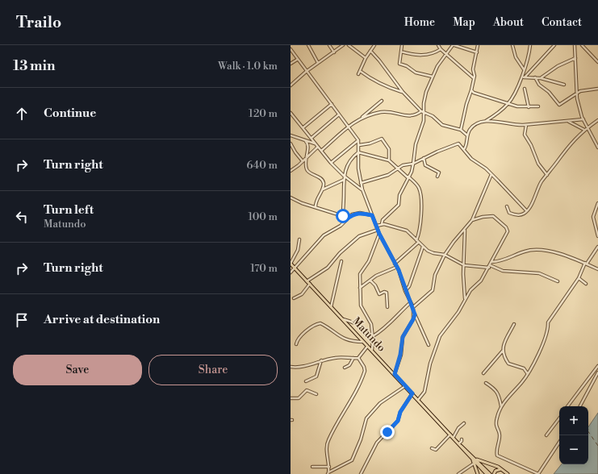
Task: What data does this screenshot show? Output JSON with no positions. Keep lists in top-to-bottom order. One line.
{"streets":{"main road":["Matundo"]},"page":{"header":"Trailo","nav":["Home","Map","About","Contact"],"heading":["13 min","Walk · 1.0 km"],"list":[["Continue","120 m"],["Turn right","640 m"],["Turn left","Matundo","100 m"],["Turn right","170 m"],"Arrive at destination"],"buttons":["Save","Share"],"map_buttons":["+","−"]}}
